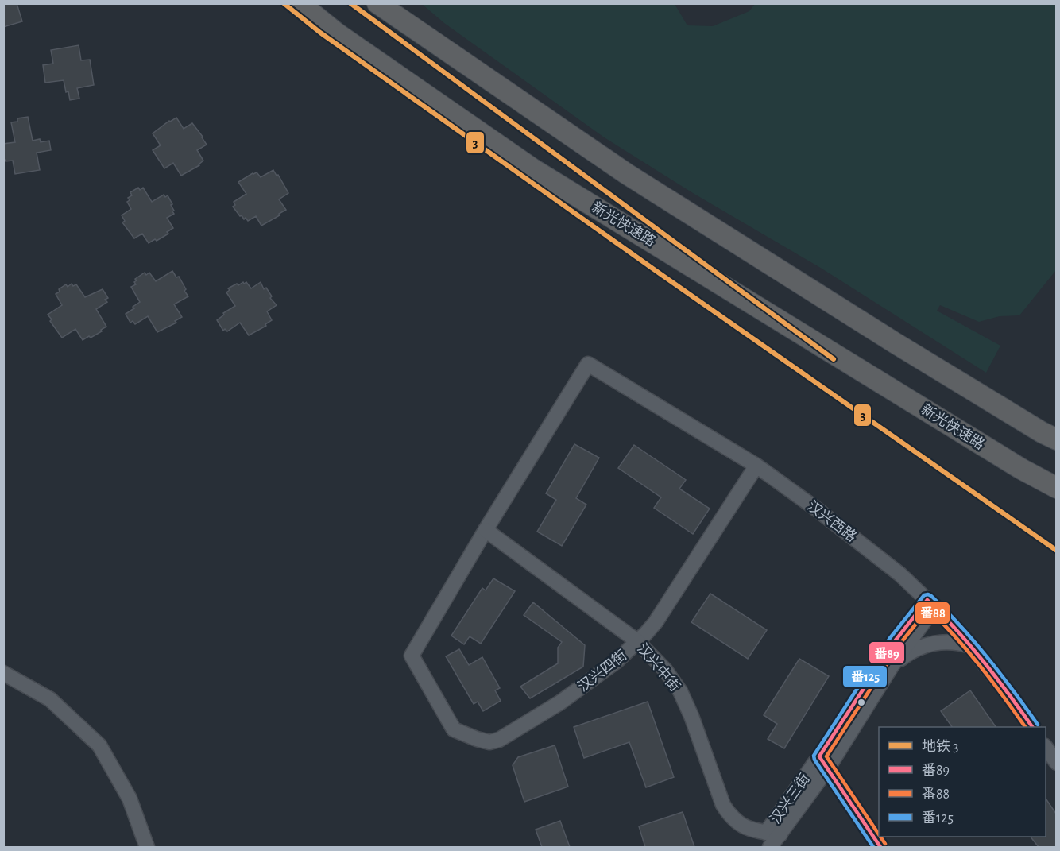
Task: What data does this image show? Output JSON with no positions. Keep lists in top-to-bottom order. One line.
{"streets":{"highway":["新光快速路"],"street":["汉兴西路","汉兴中街","汉兴四街","汉兴三街"]},"crossings":[["汉兴西路","汉兴中街"],["汉兴西路","汉兴四街"],["汉兴西路","汉兴三街"],["汉兴中街","汉兴四街"],["汉兴中街","汉兴三街"]],"lines":["metro line 3","transit line 番125","transit line 番89","transit line 番88"],"legend":["地铁 3","番89","番88","番125"]}
